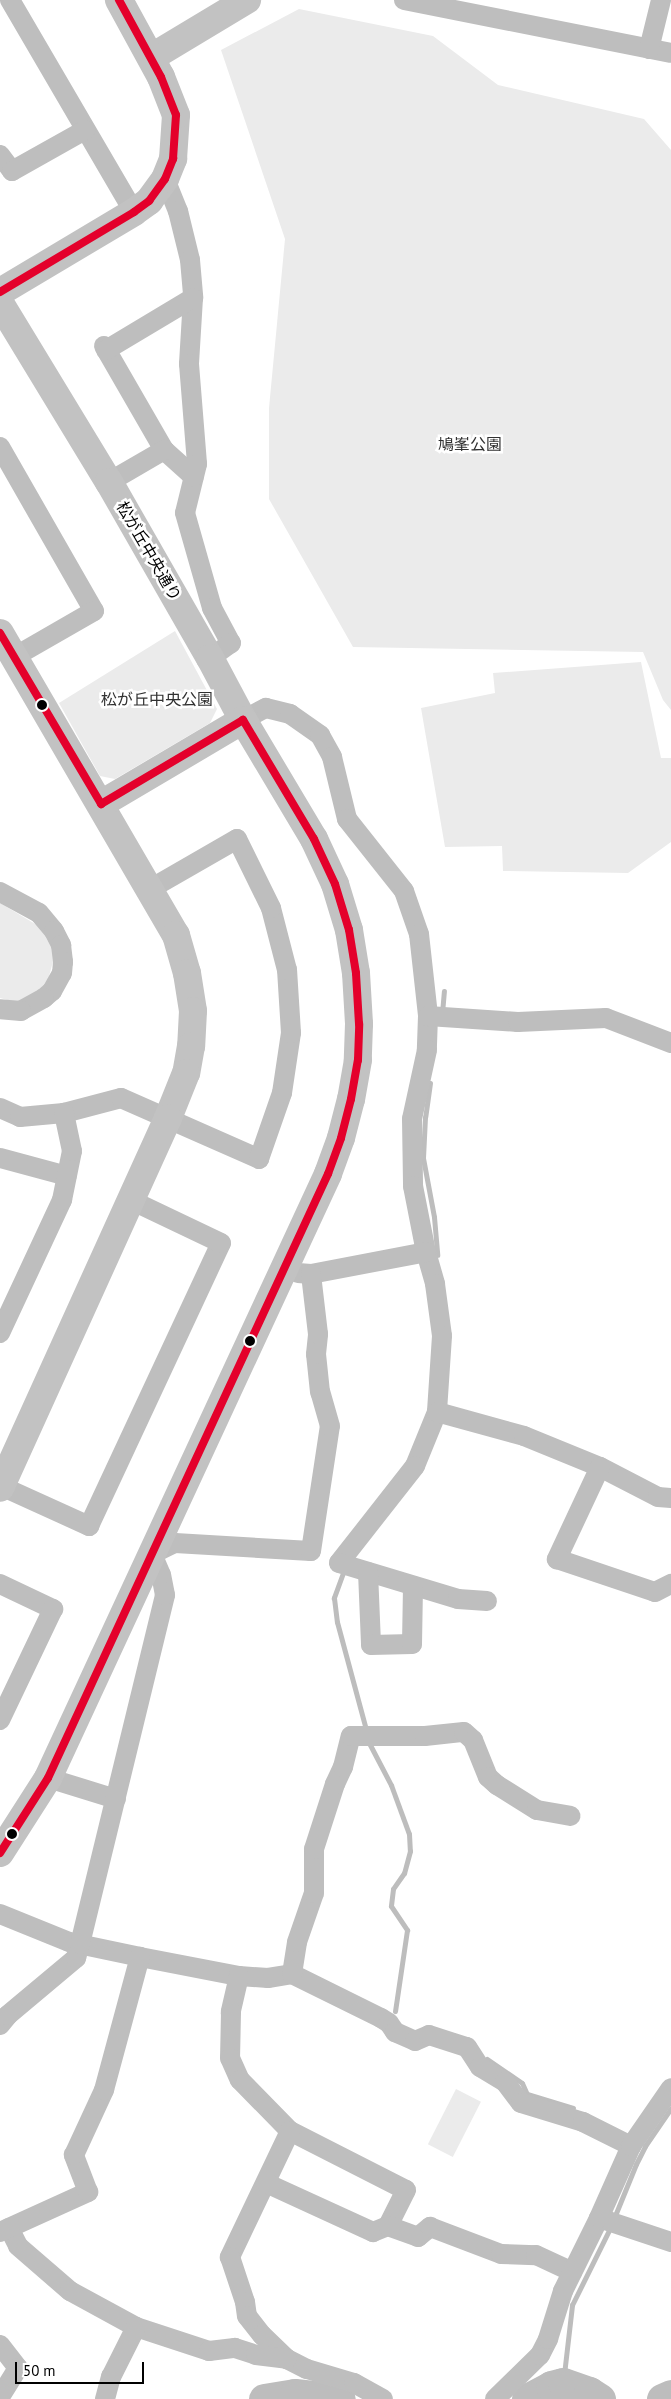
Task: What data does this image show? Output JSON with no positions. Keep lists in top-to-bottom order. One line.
{"streets":{"street":["松が丘中央通り"]},"parks":["鳩峯公園","松が丘中央公園"],"scale_bar":"50 m"}
